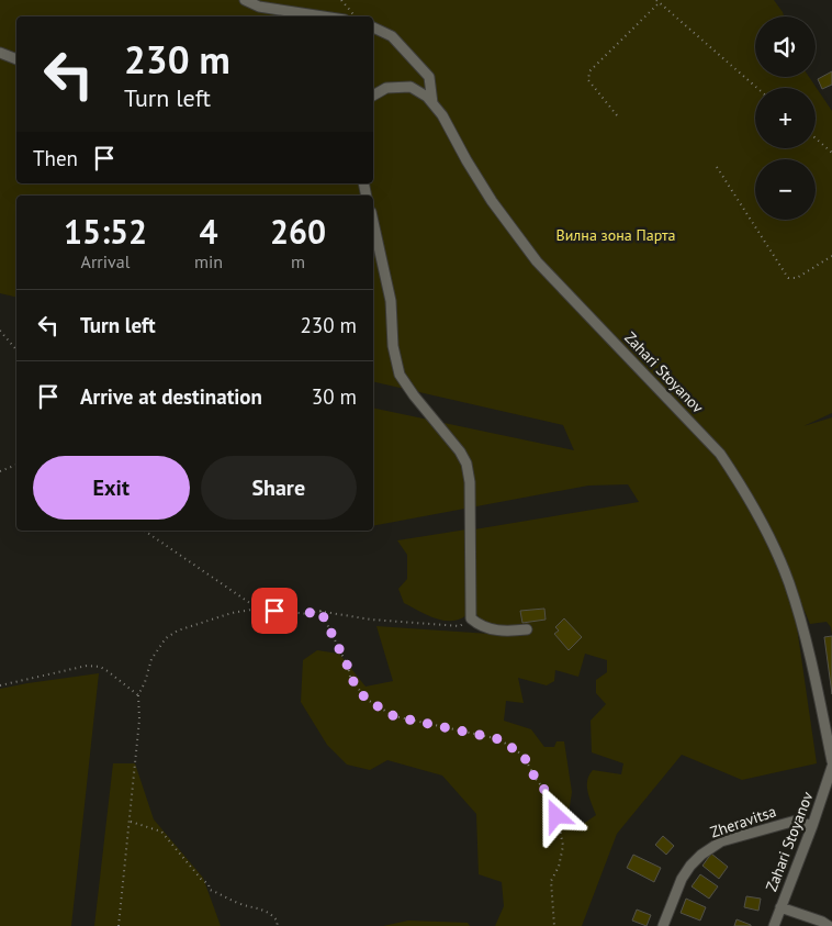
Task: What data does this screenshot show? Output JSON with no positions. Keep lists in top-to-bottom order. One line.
{"streets":{"street":["Zahari Stoyanov","Zheravitsa"]},"crossings":[["Zahari Stoyanov","Zheravitsa"]],"parks":["Вилна зона Парта"],"page":{"map_buttons":["+","−"],"turn":["230 m","Turn left"],"then":"Then","eta":["15:52","Arrival","4","min","260","m"],"list":[{"name":"Turn left","value":"230 m"},{"name":"Arrive at destination","value":"30 m"}],"buttons":["Exit","Share"]}}
